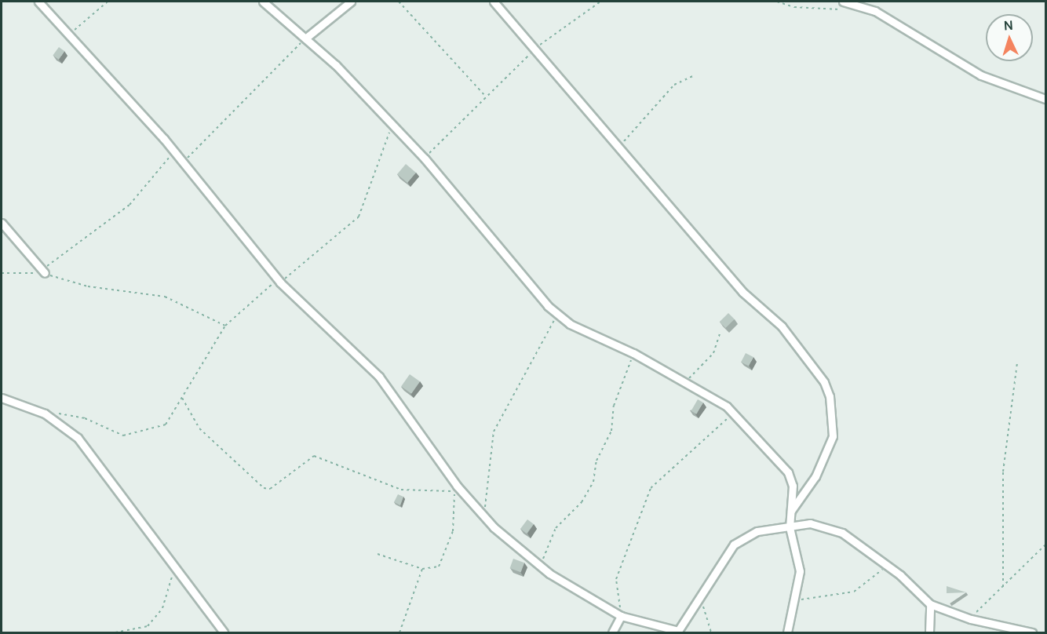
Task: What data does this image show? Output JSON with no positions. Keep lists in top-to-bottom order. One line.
{"north":"top"}
